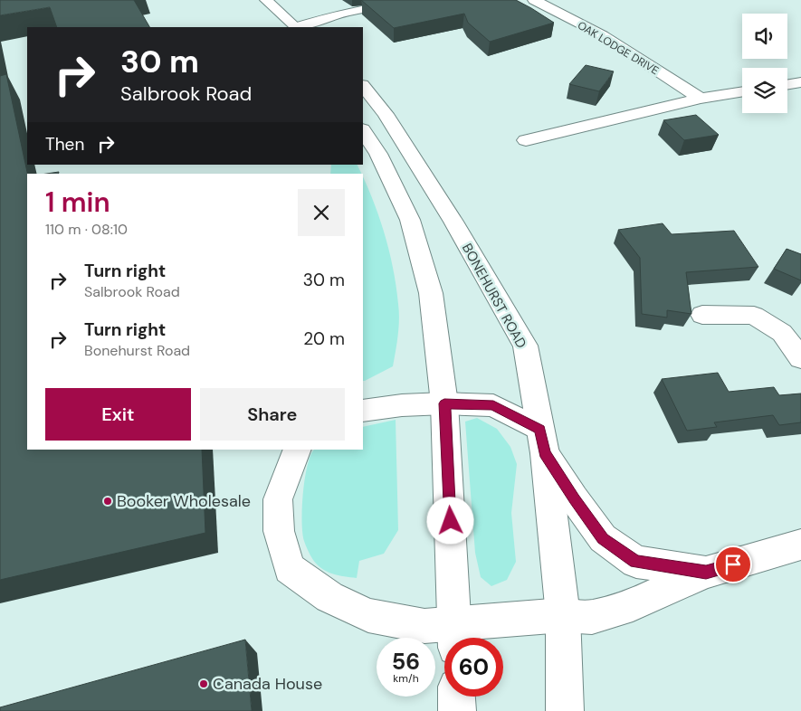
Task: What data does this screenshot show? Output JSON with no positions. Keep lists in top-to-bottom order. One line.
{"streets":{"street":["OAK LODGE DRIVE","BONEHURST ROAD"]},"places":["Booker Wholesale","Canada House"],"page":{"turn":["30 m","Salbrook Road"],"then":"Then","heading":["1 min","110 m · 08:10"],"list":[{"name":"Turn right","note":"Salbrook Road","value":"30 m"},{"name":"Turn right","note":"Bonehurst Road","value":"20 m"}],"buttons":["Exit","Share"],"speed":"56 km/h","limit":"60"}}
